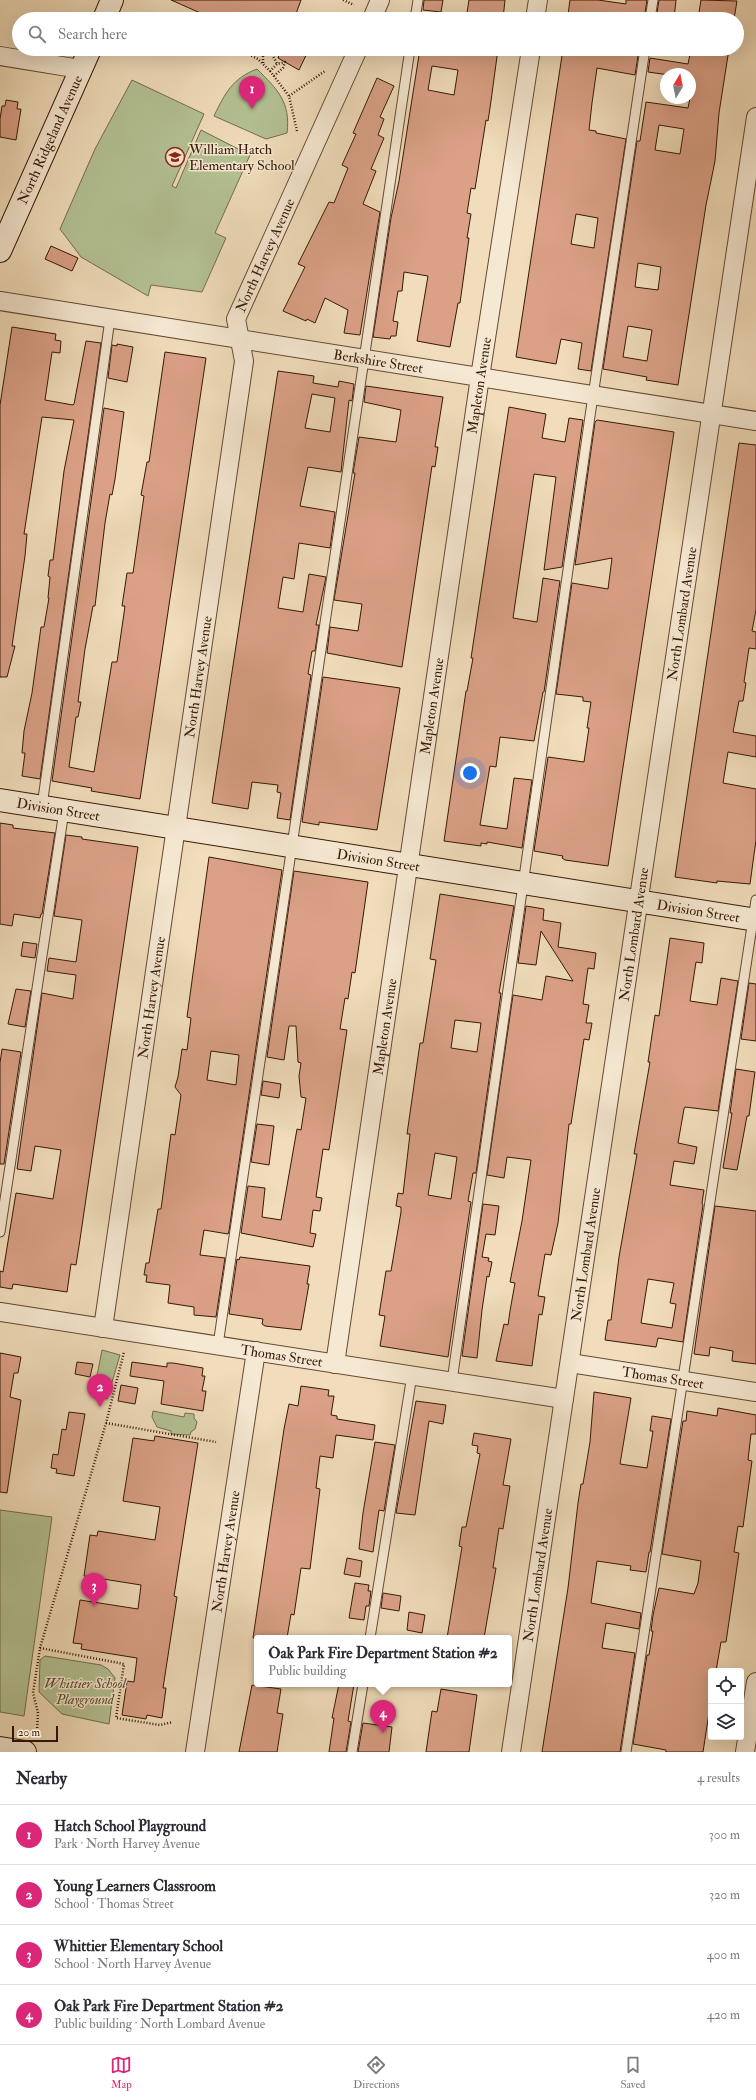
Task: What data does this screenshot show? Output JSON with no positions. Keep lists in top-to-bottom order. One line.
{"streets":{"street":["North Ridgeland Avenue","North Harvey Avenue","Berkshire Street","Mapleton Avenue","North Lombard Avenue","Division Street","Thomas Street"]},"crossings":[["North Harvey Avenue","Berkshire Street"],["North Harvey Avenue","Division Street"],["North Harvey Avenue","Thomas Street"],["Berkshire Street","Mapleton Avenue"],["Berkshire Street","North Lombard Avenue"],["Mapleton Avenue","Division Street"],["Mapleton Avenue","Thomas Street"],["North Lombard Avenue","Division Street"],["North Lombard Avenue","Thomas Street"]],"parks":["Whittier School Playground"],"places":{"school or university":["William Hatch Elementary School"]},"scale_bar":"20 m","north":"top","page":{"search":"Search here","pins":["1","2","3","4"],"popup":["Oak Park Fire Department Station #2","Public building"],"scale":"20 m","heading":["Nearby","4 results"],"list":[{"mark":"1","name":"Hatch School Playground","note":"Park · North Harvey Avenue","value":"300 m"},{"mark":"2","name":"Young Learners Classroom","note":"School · Thomas Street","value":"320 m"},{"mark":"3","name":"Whittier Elementary School","note":"School · North Harvey Avenue","value":"400 m"},{"mark":"4","name":"Oak Park Fire Department Station #2","note":"Public building · North Lombard Avenue","value":"420 m"}],"nav":["Map","Directions","Saved"]}}
